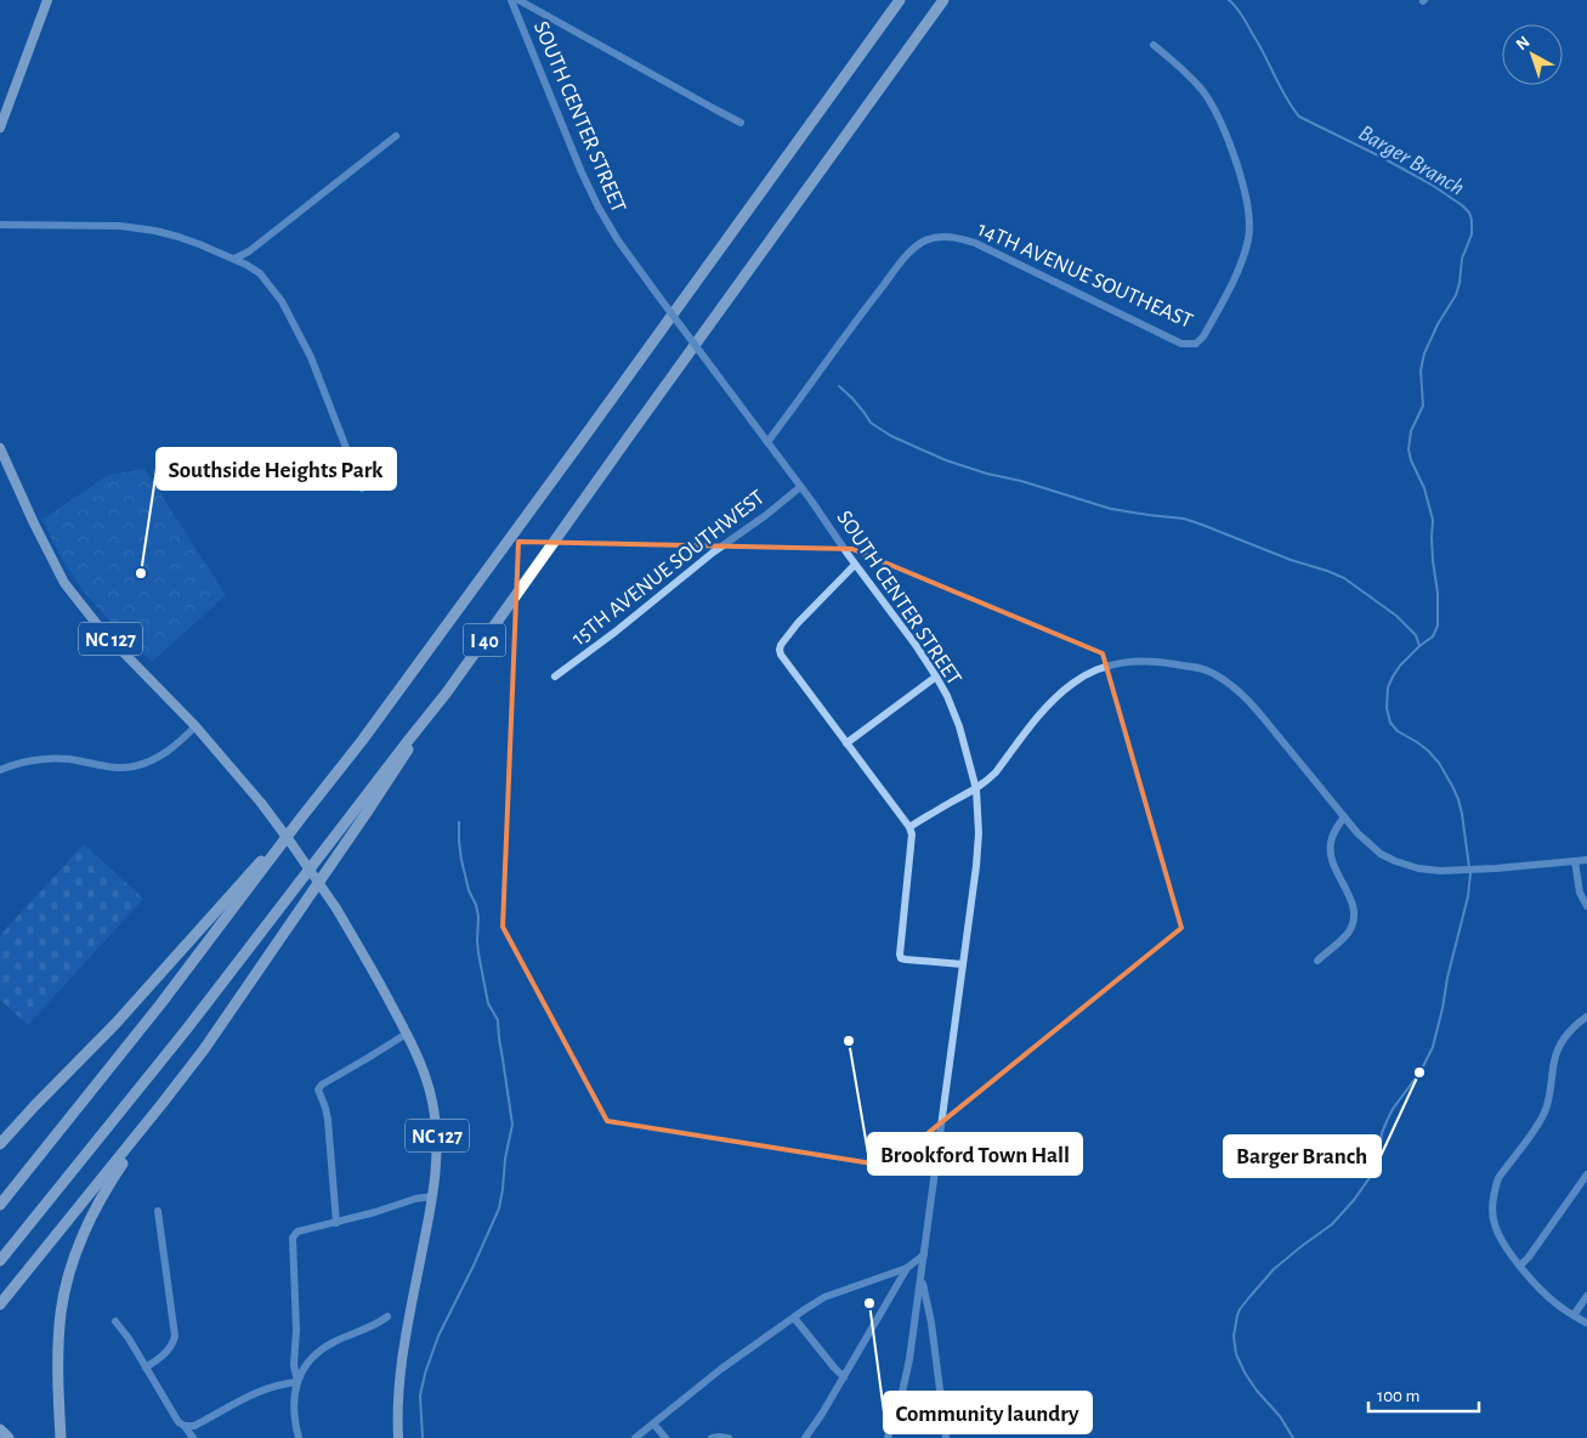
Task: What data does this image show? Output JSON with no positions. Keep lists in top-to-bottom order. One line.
{"streets":{"highway":["I 40"],"main road":["NC 127"],"street":["SOUTH CENTER STREET","14TH AVENUE SOUTHEAST","15TH AVENUE SOUTHWEST"]},"crossings":[["SOUTH CENTER STREET","14TH AVENUE SOUTHEAST"],["SOUTH CENTER STREET","15TH AVENUE SOUTHWEST"]],"water":["Barger Branch"],"places":["Southside Heights Park","Brookford Town Hall","Barger Branch","Community laundry"],"scale_bar":"100 m","north":"top left"}
